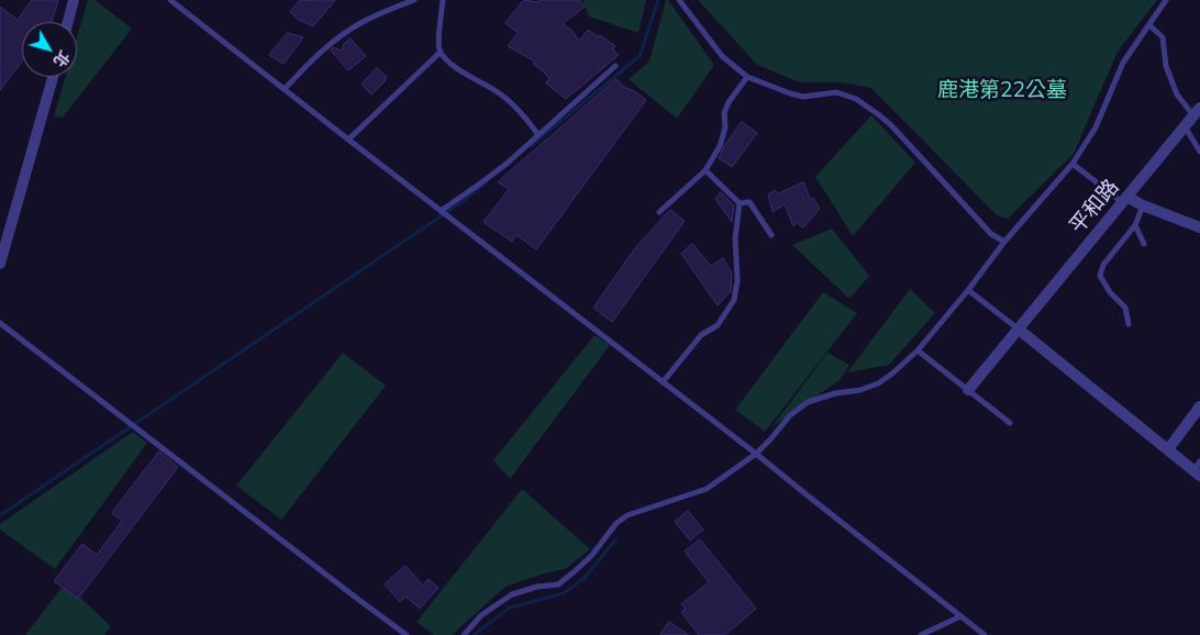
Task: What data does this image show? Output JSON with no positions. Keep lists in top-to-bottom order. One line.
{"streets":{"street":["平和路"]},"parks":["鹿港第22公墓"],"north":"bottom right"}
